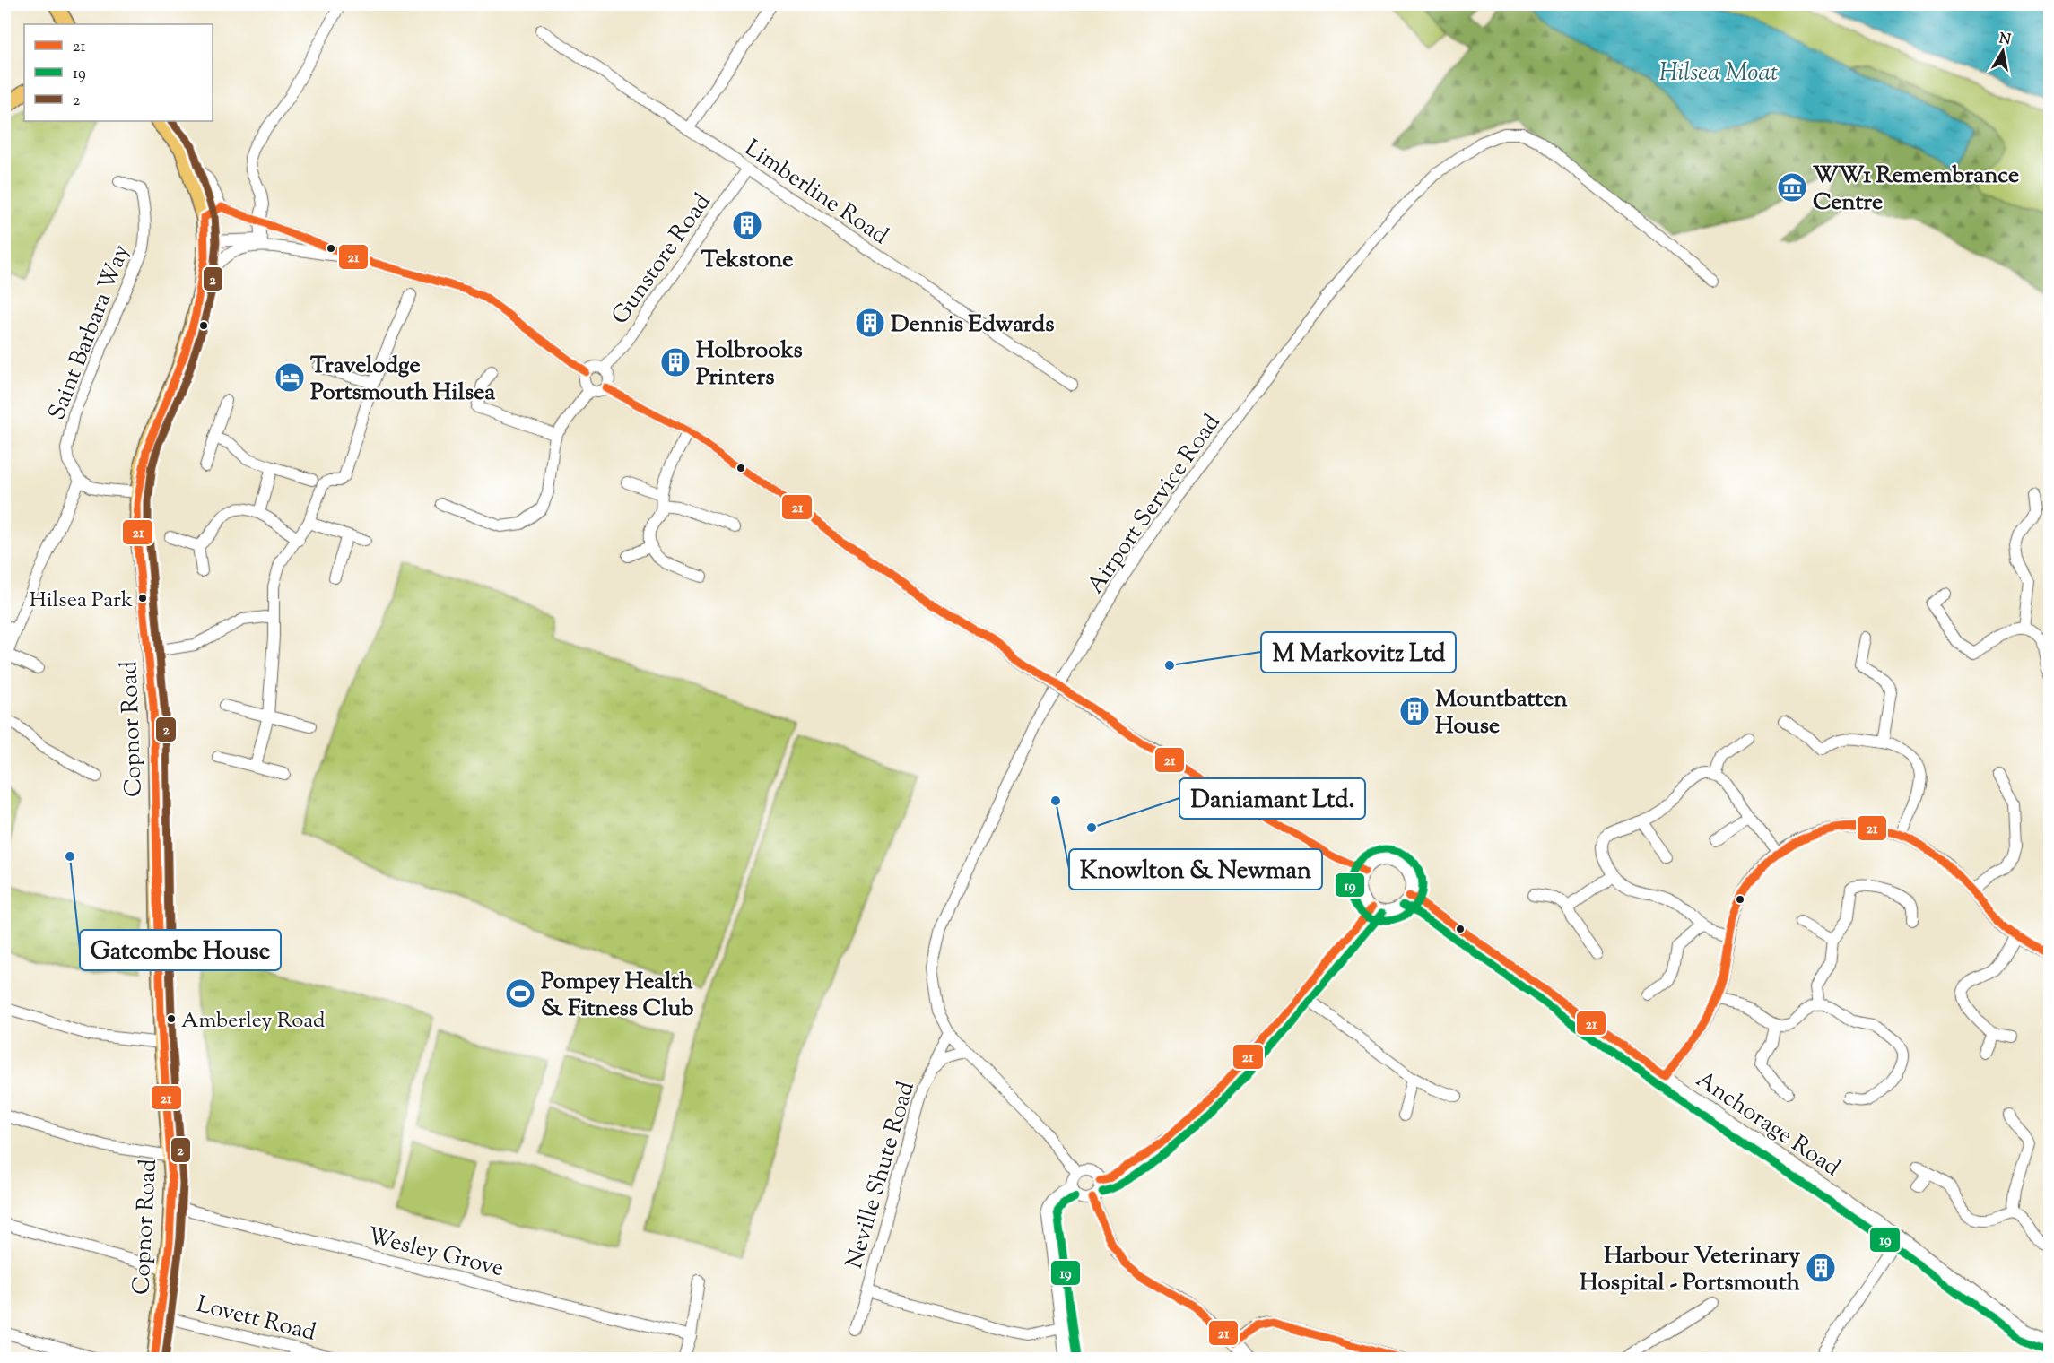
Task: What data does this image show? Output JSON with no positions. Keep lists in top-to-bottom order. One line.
{"streets":{"main road":["Copnor Road"],"street":["Limberline Road","Gunstore Road","Saint Barbara Way","Airport Service Road","Anchorage Road","Neville Shute Road","Wesley Grove","Lovett Road"]},"crossings":[["Limberline Road","Gunstore Road"],["Airport Service Road","Neville Shute Road"],["Copnor Road","Wesley Grove"],["Copnor Road","Lovett Road"]],"water":["Hilsea Moat"],"places":{"museum":["WW1 Remembrance Centre"],"building":["Tekstone","Dennis Edwards","Holbrooks Printers","Mountbatten House","Harbour Veterinary Hospital - Portsmouth"],"hotel":["Travelodge Portsmouth Hilsea"],"other":["Hilsea Park","M Markovitz Ltd","Knowlton & Newman","Daniamant Ltd.","Gatcombe House","Amberley Road"],"sports":["Pompey Health & Fitness Club"]},"lines":["transit line 2","transit line 21","transit line 19"],"legend":["21","19","2"],"north":"top"}
